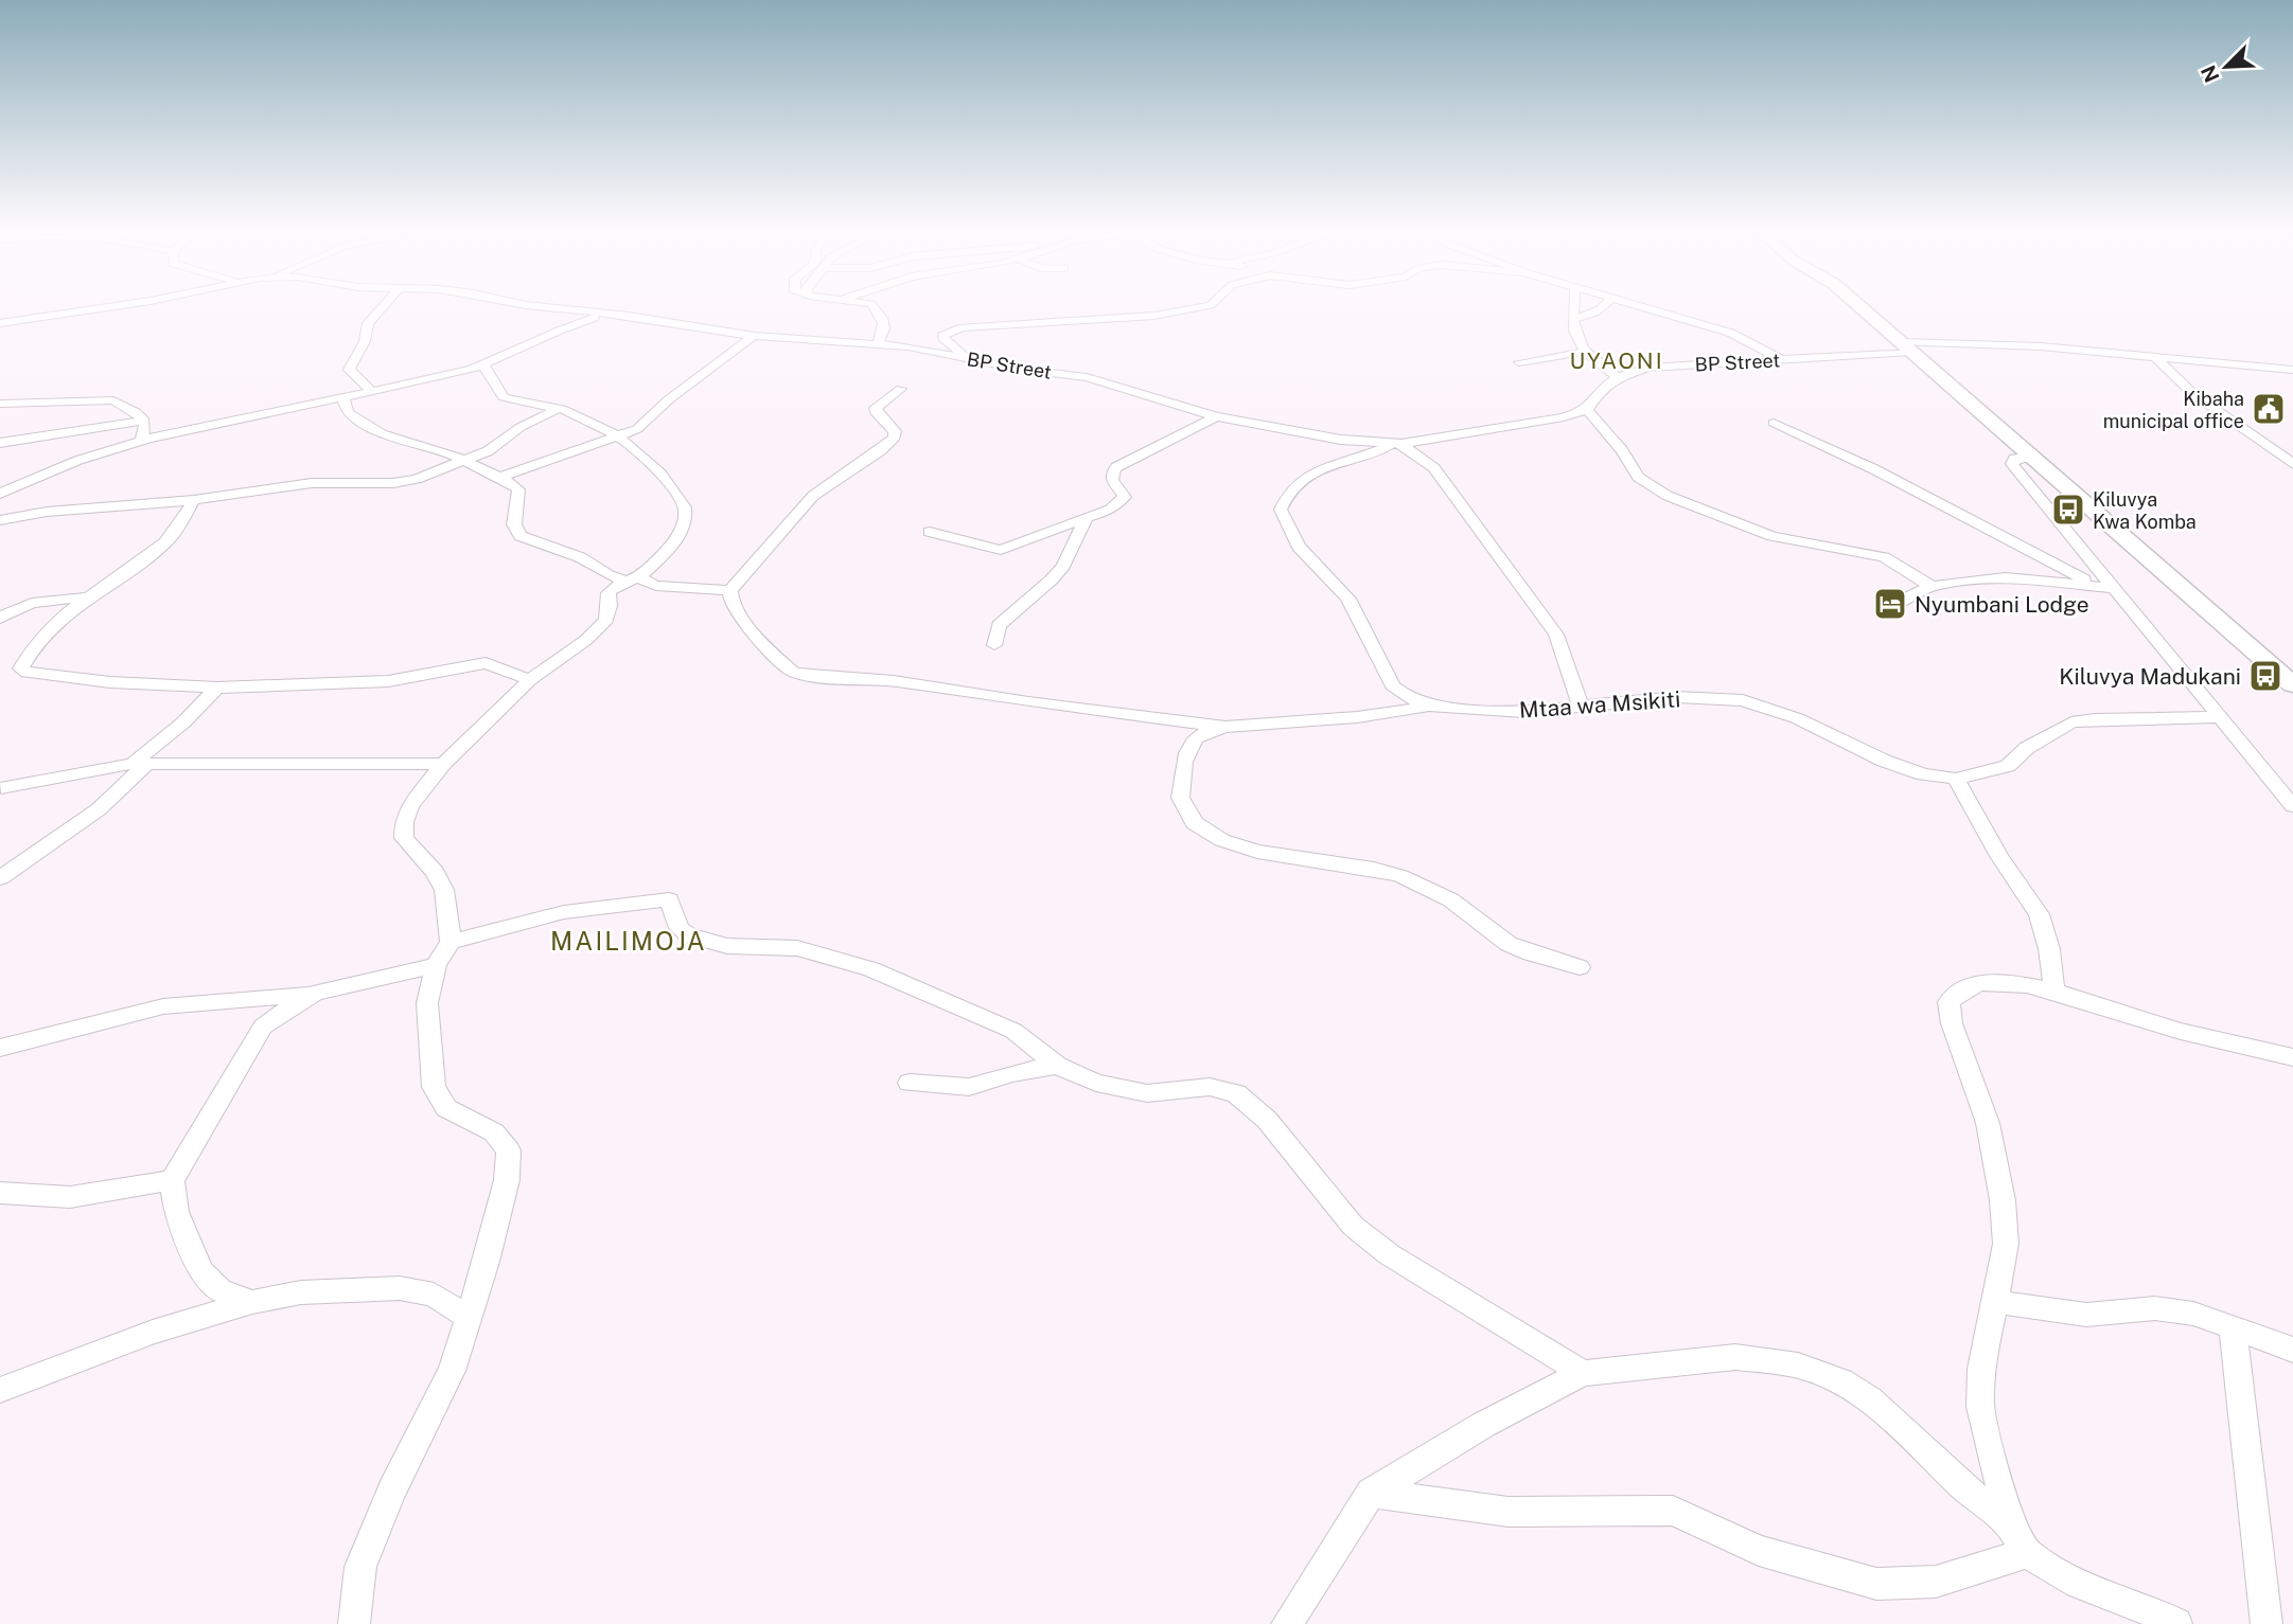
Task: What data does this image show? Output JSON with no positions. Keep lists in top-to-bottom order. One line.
{"streets":{"street":["BP Street","Mtaa wa Msikiti"]},"crossings":[["BP Street","Mtaa wa Msikiti"]],"districts":["UYAONI","MAILIMOJA"],"places":{"public building":["Kibaha municipal office"],"bus stop":["Kiluvya Kwa Komba","Kiluvya Madukani"],"hotel":["Nyumbani Lodge"]},"north":"bottom left"}
